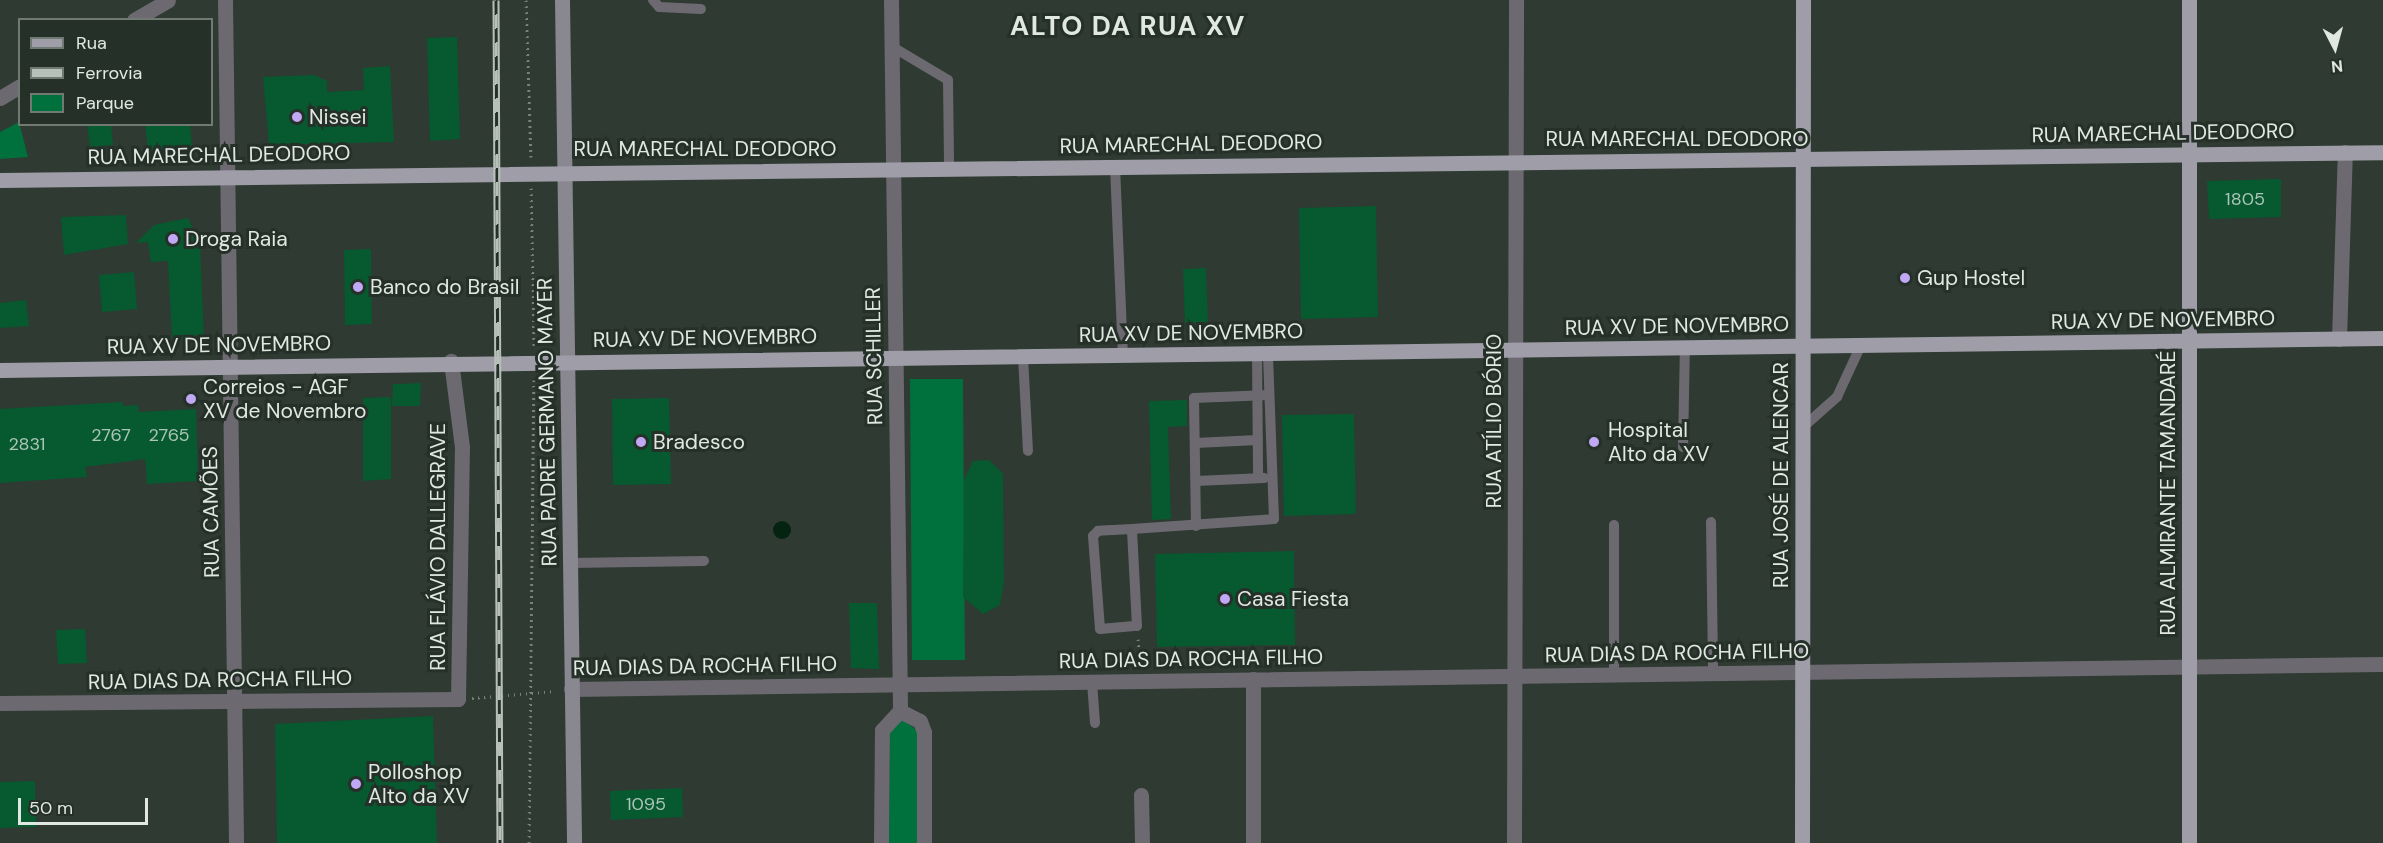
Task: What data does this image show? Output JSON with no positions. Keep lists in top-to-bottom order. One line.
{"streets":{"main road":["RUA MARECHAL DEODORO","RUA XV DE NOVEMBRO","RUA JOSÉ DE ALENCAR","RUA ALMIRANTE TAMANDARÉ"],"street":["RUA SCHILLER","RUA ATÍLIO BÓRIO","RUA PADRE GERMANO MAYER","RUA CAMÕES","RUA FLÁVIO DALLEGRAVE","RUA DIAS DA ROCHA FILHO"]},"crossings":[["RUA MARECHAL DEODORO","RUA SCHILLER"],["RUA MARECHAL DEODORO","RUA ATÍLIO BÓRIO"],["RUA MARECHAL DEODORO","RUA PADRE GERMANO MAYER"],["RUA MARECHAL DEODORO","RUA JOSÉ DE ALENCAR"],["RUA MARECHAL DEODORO","RUA ALMIRANTE TAMANDARÉ"],["RUA MARECHAL DEODORO","RUA CAMÕES"],["RUA XV DE NOVEMBRO","RUA SCHILLER"],["RUA XV DE NOVEMBRO","RUA ATÍLIO BÓRIO"],["RUA XV DE NOVEMBRO","RUA PADRE GERMANO MAYER"],["RUA XV DE NOVEMBRO","RUA JOSÉ DE ALENCAR"],["RUA XV DE NOVEMBRO","RUA ALMIRANTE TAMANDARÉ"],["RUA XV DE NOVEMBRO","RUA CAMÕES"],["RUA XV DE NOVEMBRO","RUA FLÁVIO DALLEGRAVE"],["RUA SCHILLER","RUA DIAS DA ROCHA FILHO"],["RUA ATÍLIO BÓRIO","RUA DIAS DA ROCHA FILHO"],["RUA PADRE GERMANO MAYER","RUA DIAS DA ROCHA FILHO"],["RUA JOSÉ DE ALENCAR","RUA DIAS DA ROCHA FILHO"],["RUA ALMIRANTE TAMANDARÉ","RUA DIAS DA ROCHA FILHO"],["RUA CAMÕES","RUA DIAS DA ROCHA FILHO"],["RUA FLÁVIO DALLEGRAVE","RUA DIAS DA ROCHA FILHO"]],"districts":["ALTO DA RUA XV"],"places":["Nissei","Droga Raia","Gup Hostel","Banco do Brasil","Correios - AGF XV de Novembro","Bradesco","Hospital Alto da XV","Casa Fiesta","Polloshop Alto da XV"],"house_numbers":["1805","2767","2765","2831","1095"],"legend":["Rua","Ferrovia","Parque"],"scale_bar":"50 m","north":"bottom"}
